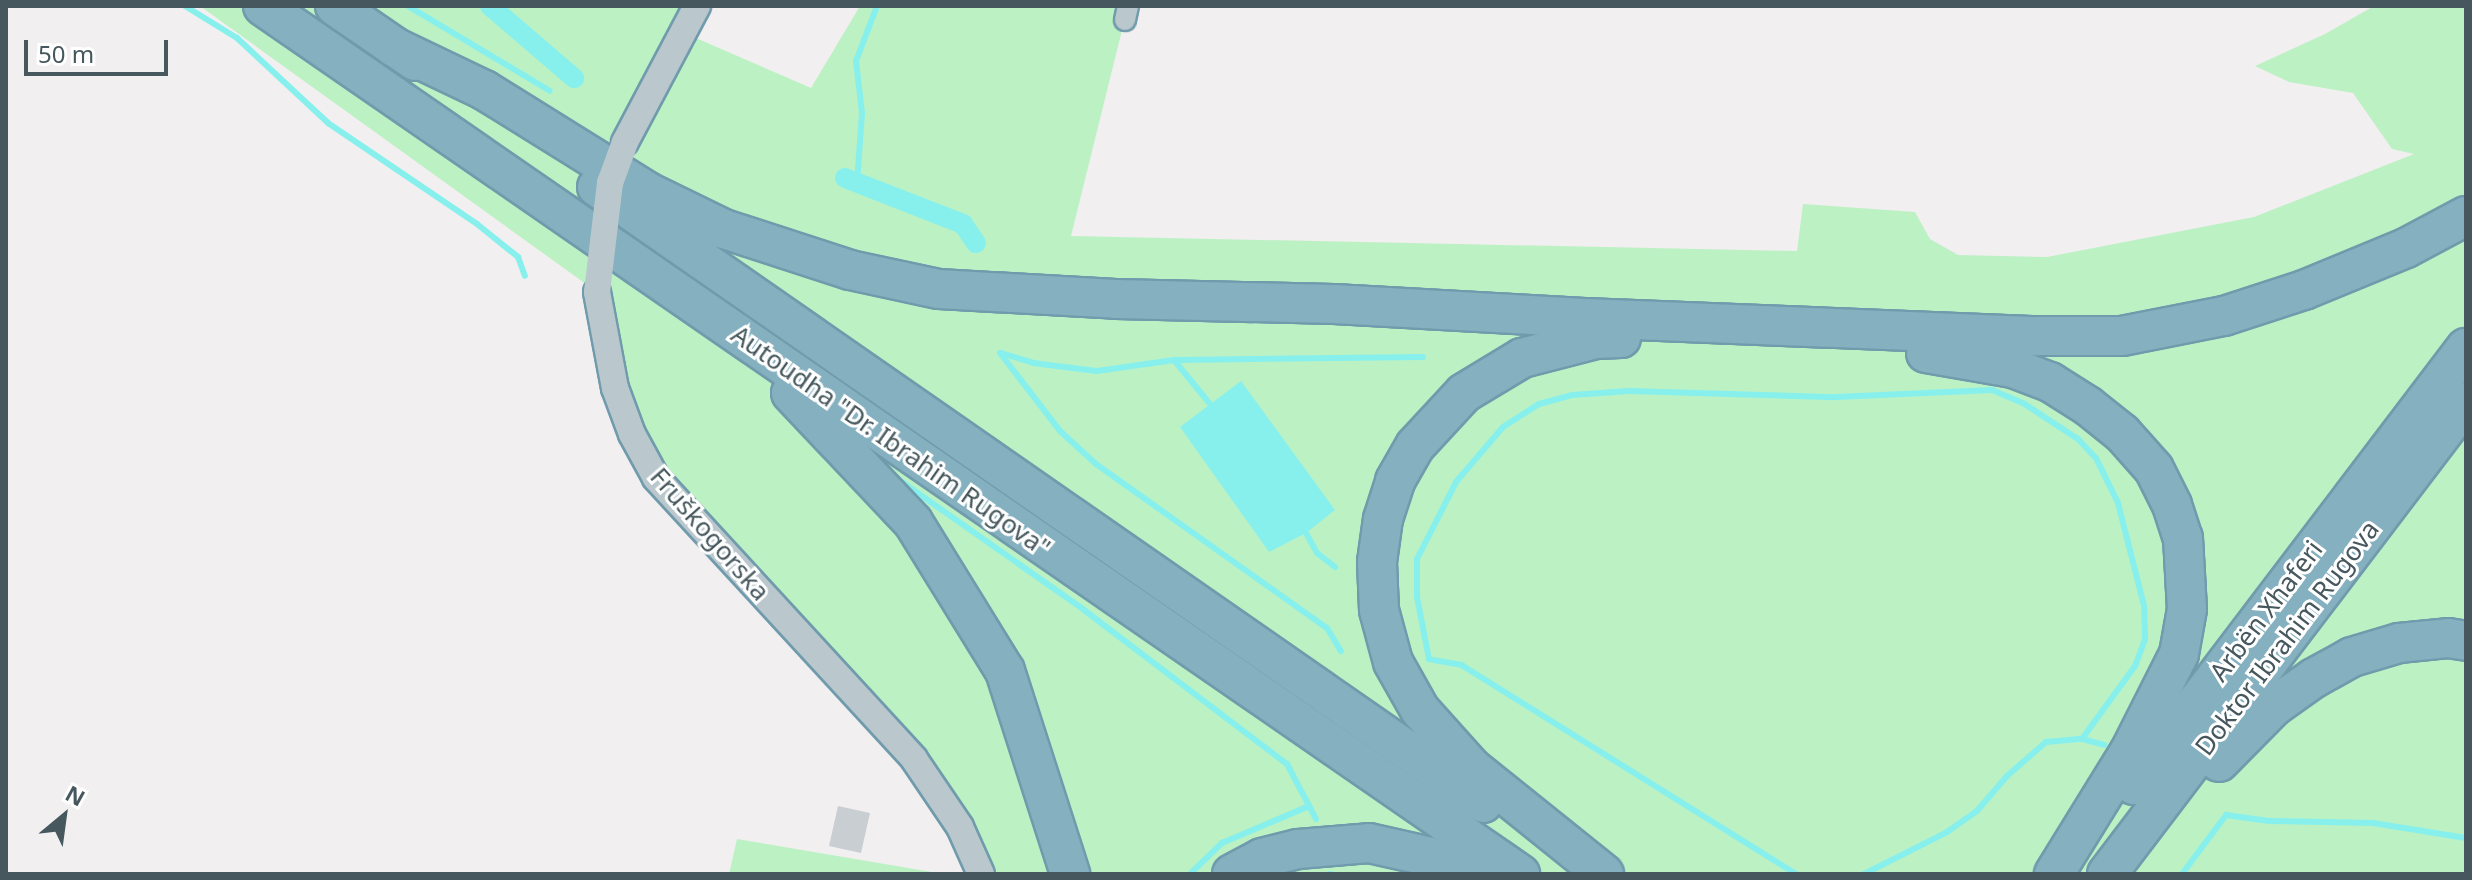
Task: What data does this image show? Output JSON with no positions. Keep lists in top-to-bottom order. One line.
{"streets":{"highway":["Autoudha \"Dr. Ibrahim Rugova\"","Arbën Xhaferi","Doktor Ibrahim Rugova"],"street":["Fruškogorska"]},"scale_bar":"50 m","north":"top right"}
